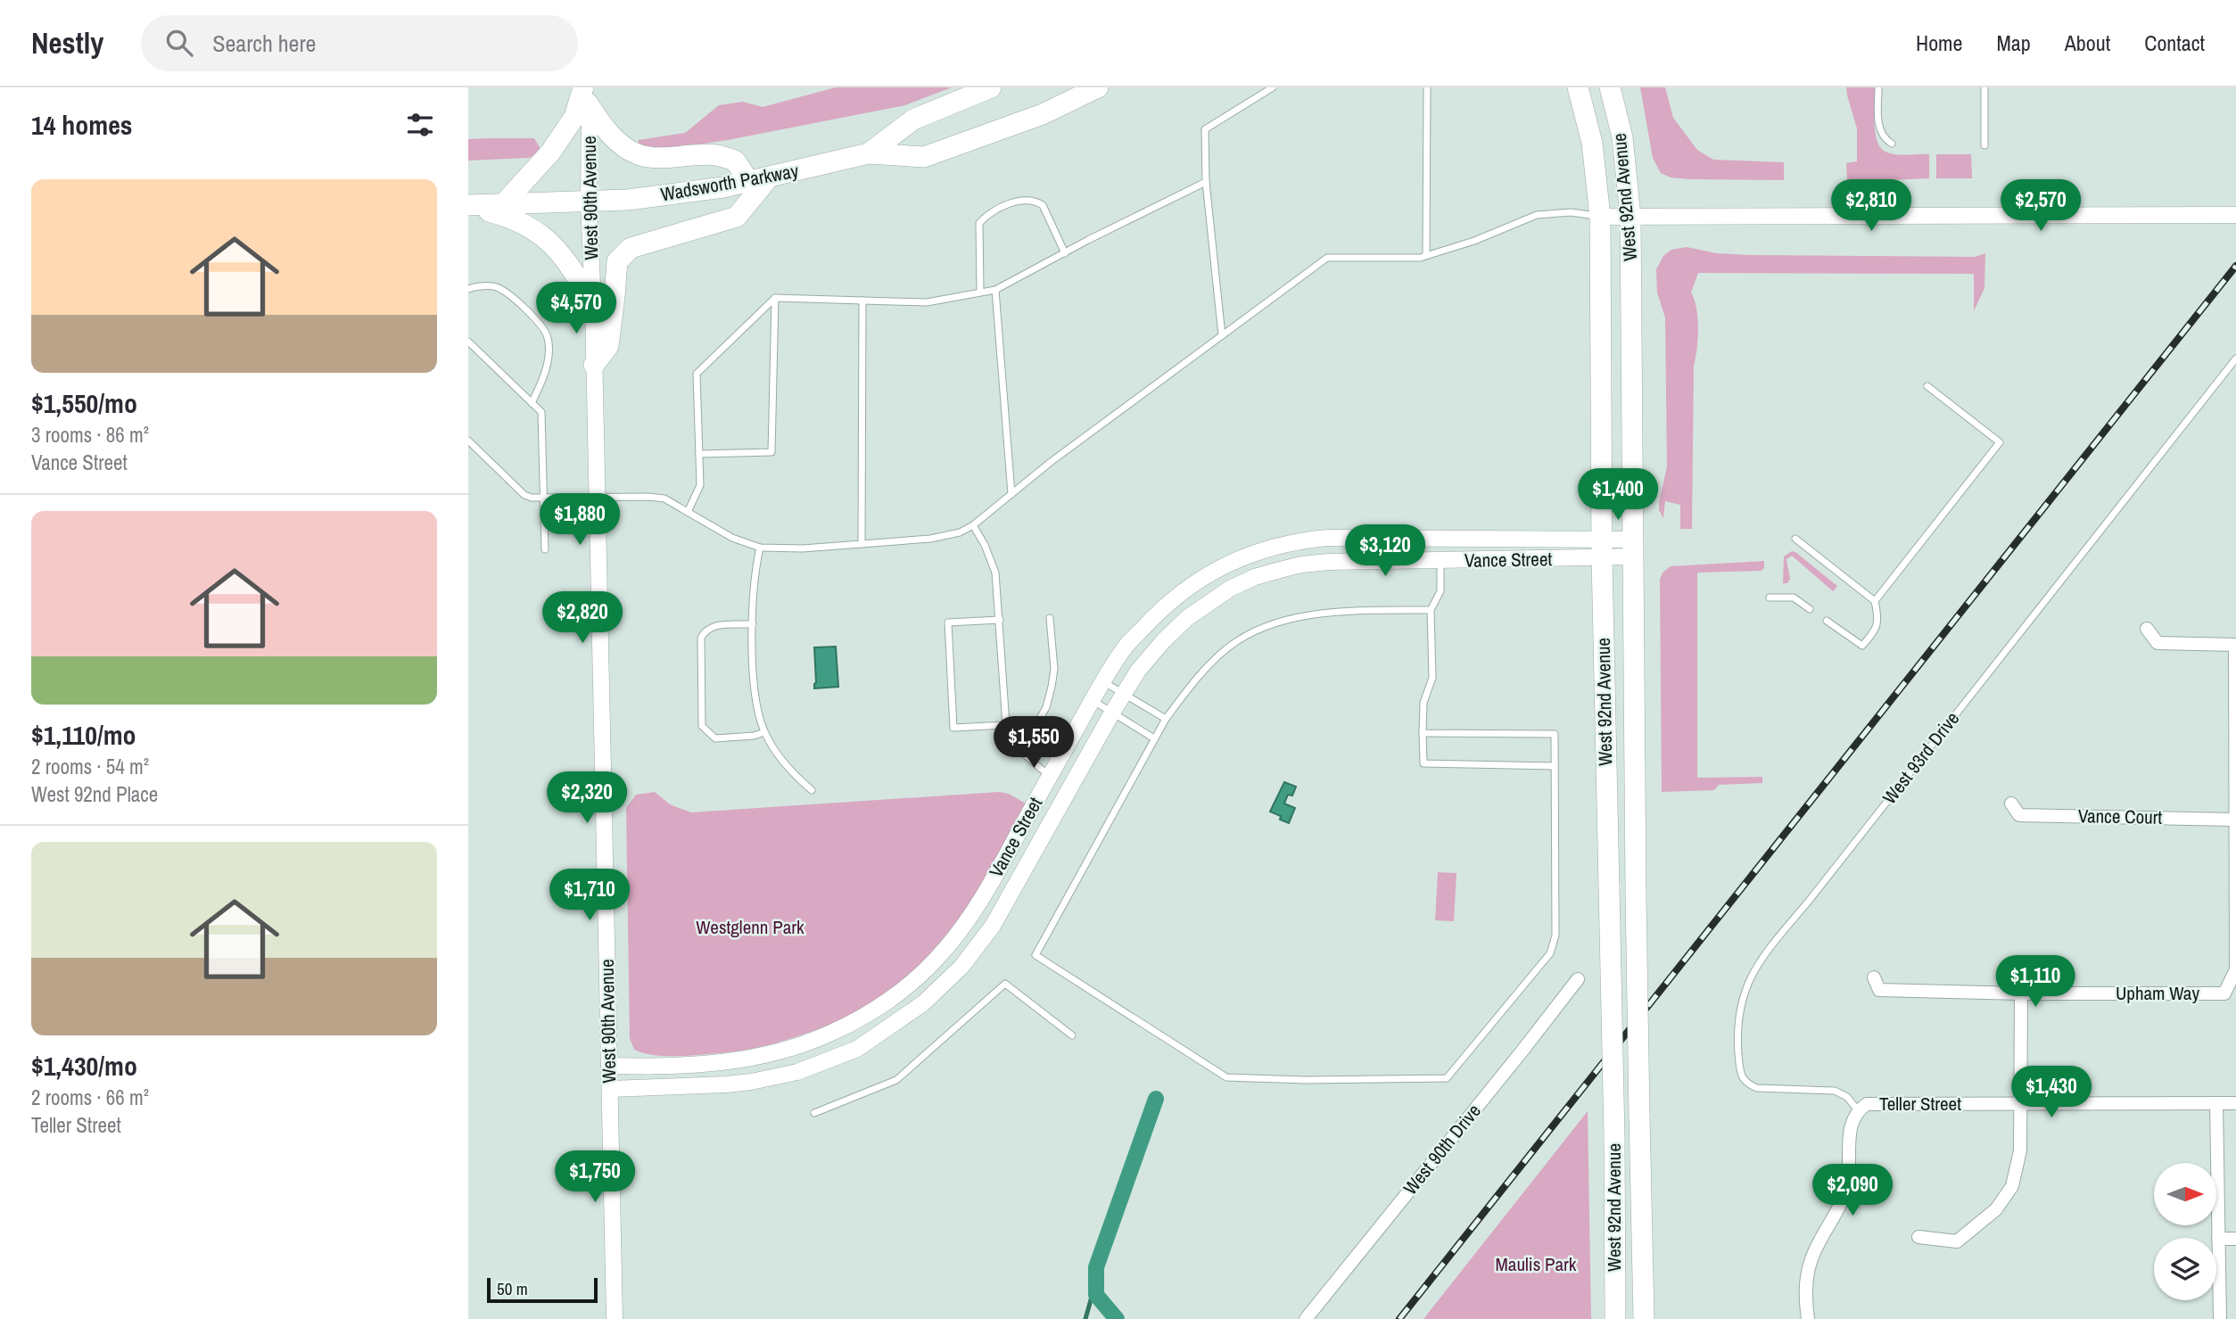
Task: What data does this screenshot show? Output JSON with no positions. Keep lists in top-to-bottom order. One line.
{"streets":{"main road":["Wadsworth Parkway","West 92nd Avenue"],"street":["West 90th Avenue","Vance Street","Vance Court","Upham Way","Teller Street","West 90th Drive"],"lane":["West 93rd Drive"]},"crossings":[["Wadsworth Parkway","West 90th Avenue"],["West 92nd Avenue","Vance Street"],["West 90th Avenue","Vance Street"],["West 93rd Drive","Teller Street"]],"parks":["Westglenn Park","Maulis Park"],"scale_bar":"50 m","north":"right","page":{"header":"Nestly","search":"Search here","nav":["Home","Map","About","Contact"],"heading":"14 homes","list":[{"name":"$1,550/mo","note":"3 rooms · 86 m² · Vance Street"},{"name":"$1,110/mo","note":"2 rooms · 54 m² · West 92nd Place"},{"name":"$1,430/mo","note":"2 rooms · 66 m² · Teller Street"}],"price":["$2,810","$2,570","$4,570","$1,400","$1,880","$3,120","$2,820","$1,550","$2,320","$1,710","$1,110","$1,430","$1,750","$2,090"],"scale":"50 m"}}
